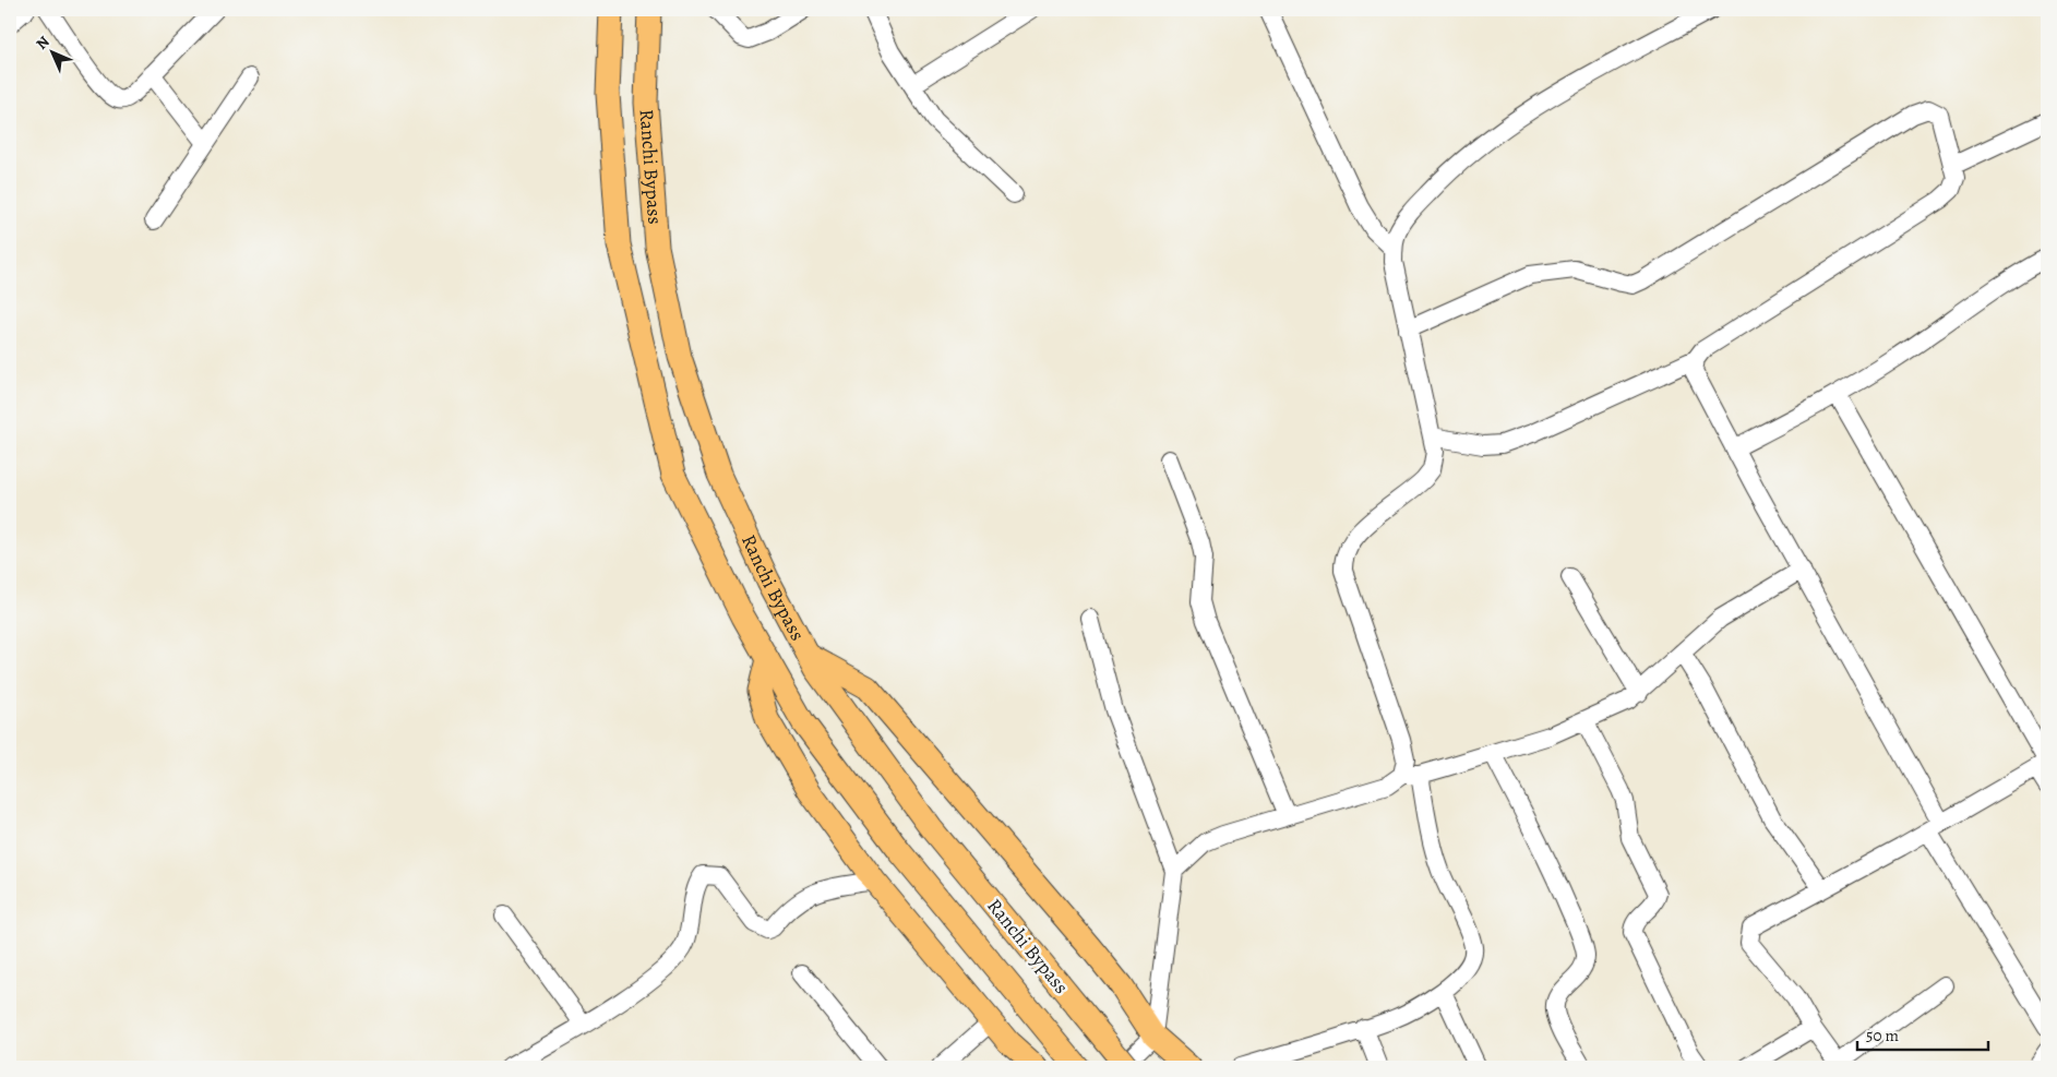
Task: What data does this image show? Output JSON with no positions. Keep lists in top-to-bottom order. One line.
{"streets":{"main road":["Ranchi Bypass"]},"scale_bar":"50 m","north":"top left"}
